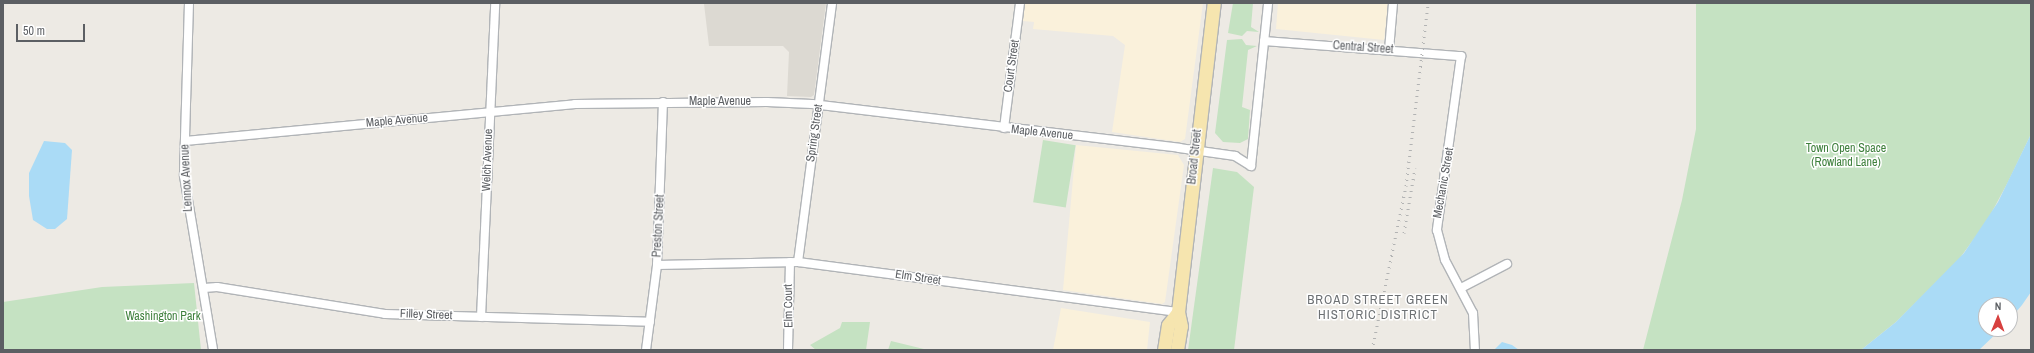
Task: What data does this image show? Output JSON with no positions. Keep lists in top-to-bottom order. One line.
{"streets":{"main road":["Broad Street"],"street":["Central Street","Court Street","Maple Avenue","Spring Street","Welch Avenue","Lennox Avenue","Mechanic Street","Preston Street","Elm Street","Elm Court","Filley Street"]},"crossings":[["Central Street","Maple Avenue"],["Central Street","Mechanic Street"],["Court Street","Maple Avenue"],["Maple Avenue","Spring Street"],["Maple Avenue","Broad Street"],["Maple Avenue","Welch Avenue"],["Maple Avenue","Lennox Avenue"],["Maple Avenue","Preston Street"],["Spring Street","Elm Street"],["Spring Street","Elm Court"],["Broad Street","Elm Street"],["Welch Avenue","Filley Street"],["Lennox Avenue","Filley Street"],["Preston Street","Elm Street"],["Preston Street","Filley Street"],["Elm Street","Elm Court"]],"districts":["BROAD STREET GREEN HISTORIC DISTRICT"],"parks":["Town Open Space (Rowland Lane)","Washington Park"],"scale_bar":"50 m","north":"top"}
